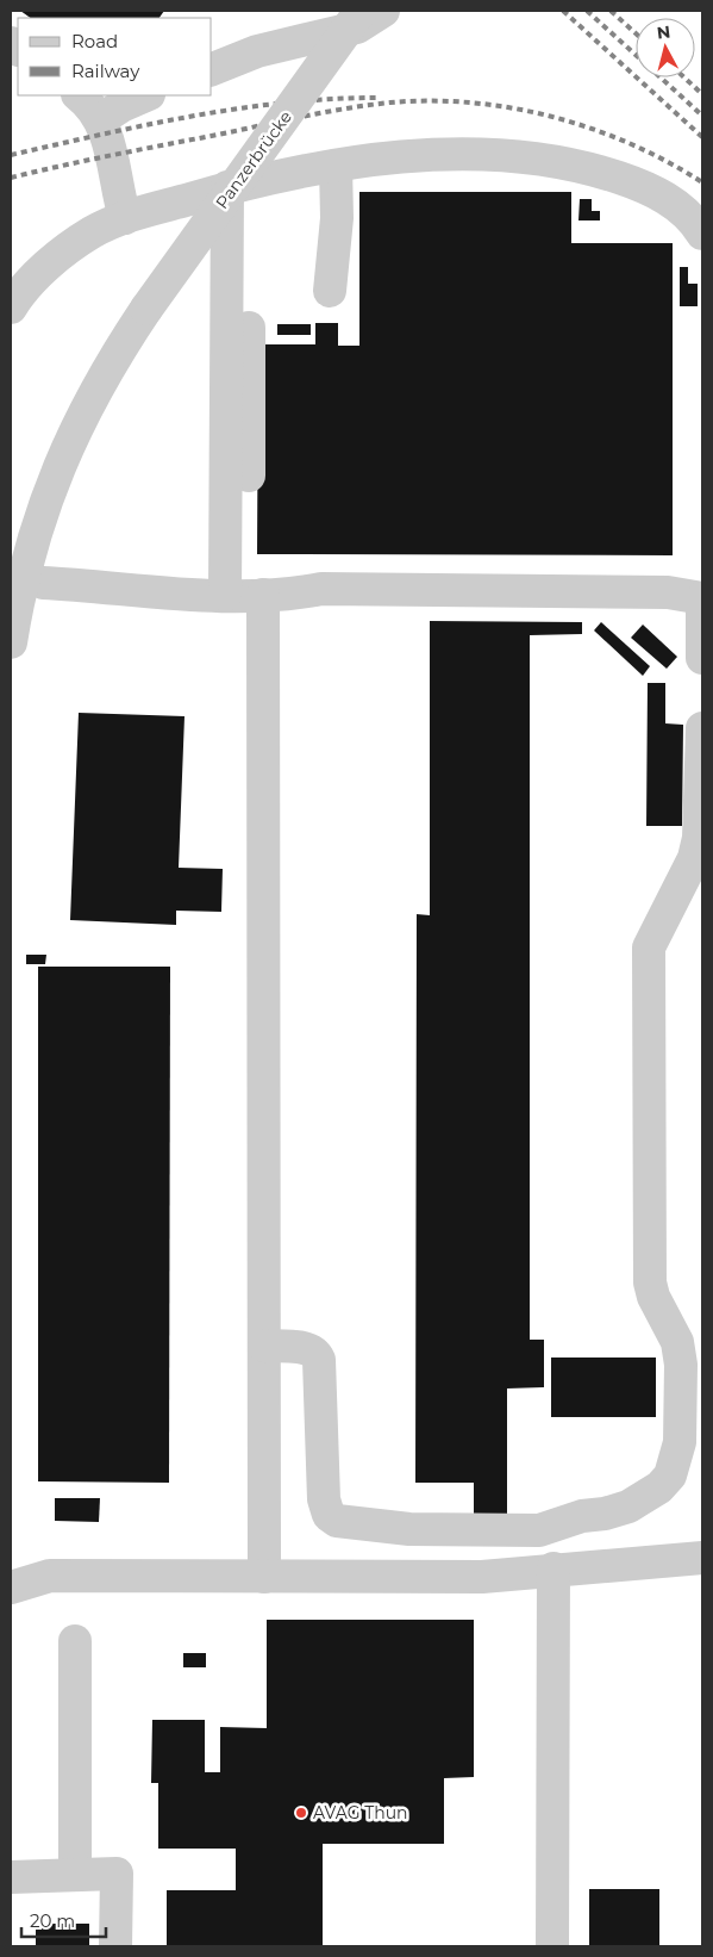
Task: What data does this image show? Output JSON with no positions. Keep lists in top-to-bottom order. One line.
{"streets":{"street":["Panzerbrücke"]},"places":["AVAG Thun"],"legend":["Road","Railway"],"scale_bar":"20 m","north":"top"}
